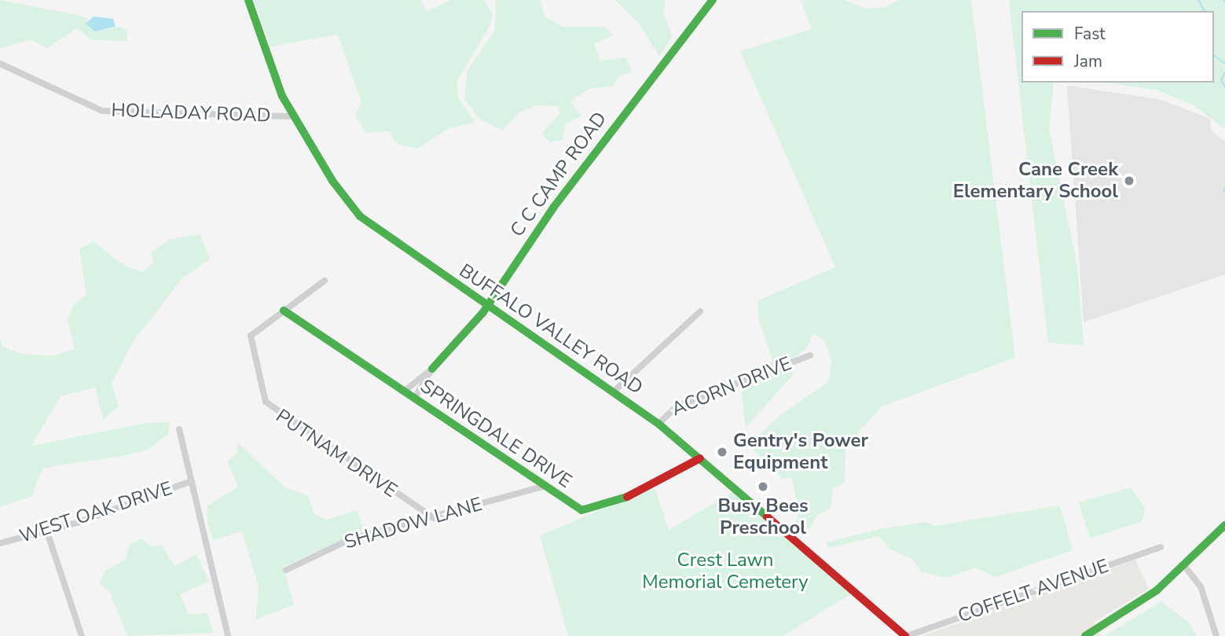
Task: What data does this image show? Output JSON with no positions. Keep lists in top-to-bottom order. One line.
{"streets":{"street":["HOLLADAY ROAD","C C CAMP ROAD","BUFFALO VALLEY ROAD","ACORN DRIVE","SPRINGDALE DRIVE","PUTNAM DRIVE","WEST OAK DRIVE","SHADOW LANE","COFFELT AVENUE"]},"crossings":[["HOLLADAY ROAD","BUFFALO VALLEY ROAD"],["C C CAMP ROAD","BUFFALO VALLEY ROAD"],["BUFFALO VALLEY ROAD","ACORN DRIVE"],["BUFFALO VALLEY ROAD","SPRINGDALE DRIVE"],["BUFFALO VALLEY ROAD","COFFELT AVENUE"],["SPRINGDALE DRIVE","PUTNAM DRIVE"],["SPRINGDALE DRIVE","SHADOW LANE"],["PUTNAM DRIVE","SHADOW LANE"]],"parks":["Crest Lawn Memorial Cemetery"],"places":["Cane Creek Elementary School","Gentry's Power Equipment","Busy Bees Preschool"],"legend":["Fast","Jam"]}
